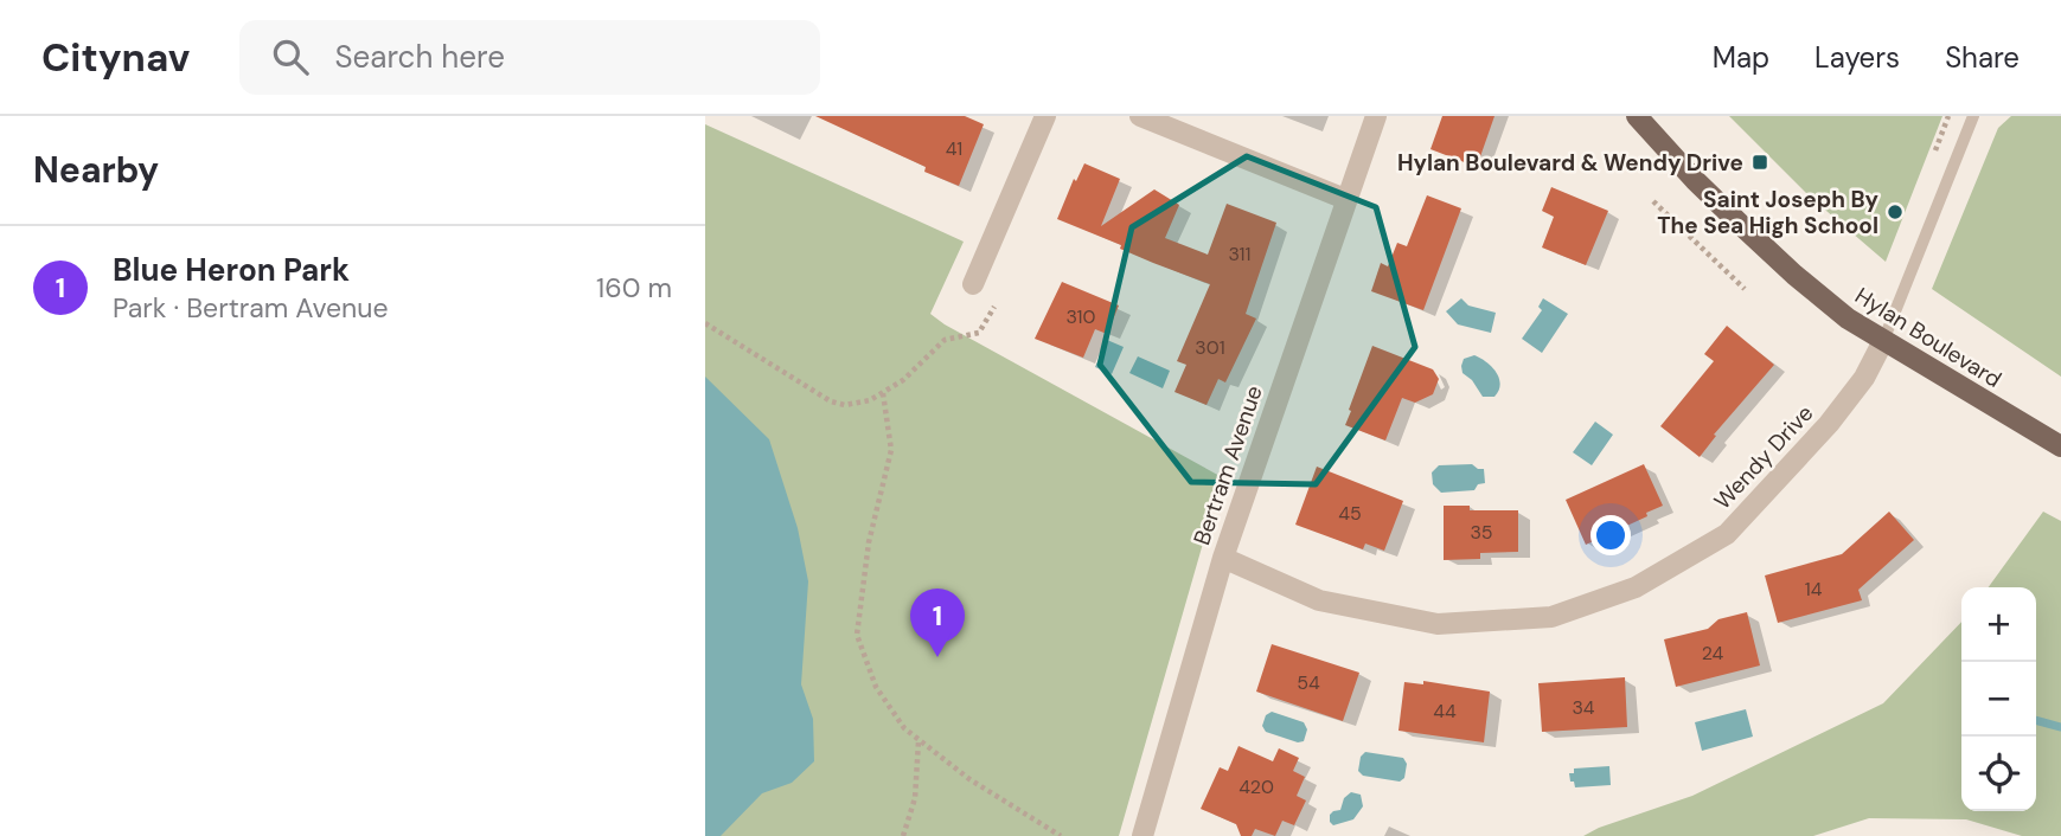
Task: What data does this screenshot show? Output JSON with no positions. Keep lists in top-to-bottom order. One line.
{"streets":{"main road":["Hylan Boulevard"],"street":["Wendy Drive","Bertram Avenue"]},"crossings":[["Hylan Boulevard","Wendy Drive"],["Wendy Drive","Bertram Avenue"]],"places":{"transit":["Hylan Boulevard & Wendy Drive"],"other":["Saint Joseph By The Sea High School"]},"house_numbers":["41","311","310","301","45","35","14","24","54","34","44","420"],"page":{"header":"Citynav","search":"Search here","nav":["Map","Layers","Share"],"heading":"Nearby","list":[{"mark":"1","name":"Blue Heron Park","note":"Park · Bertram Avenue","value":"160 m"}],"map_buttons":["+","−"],"pins":"1"}}
